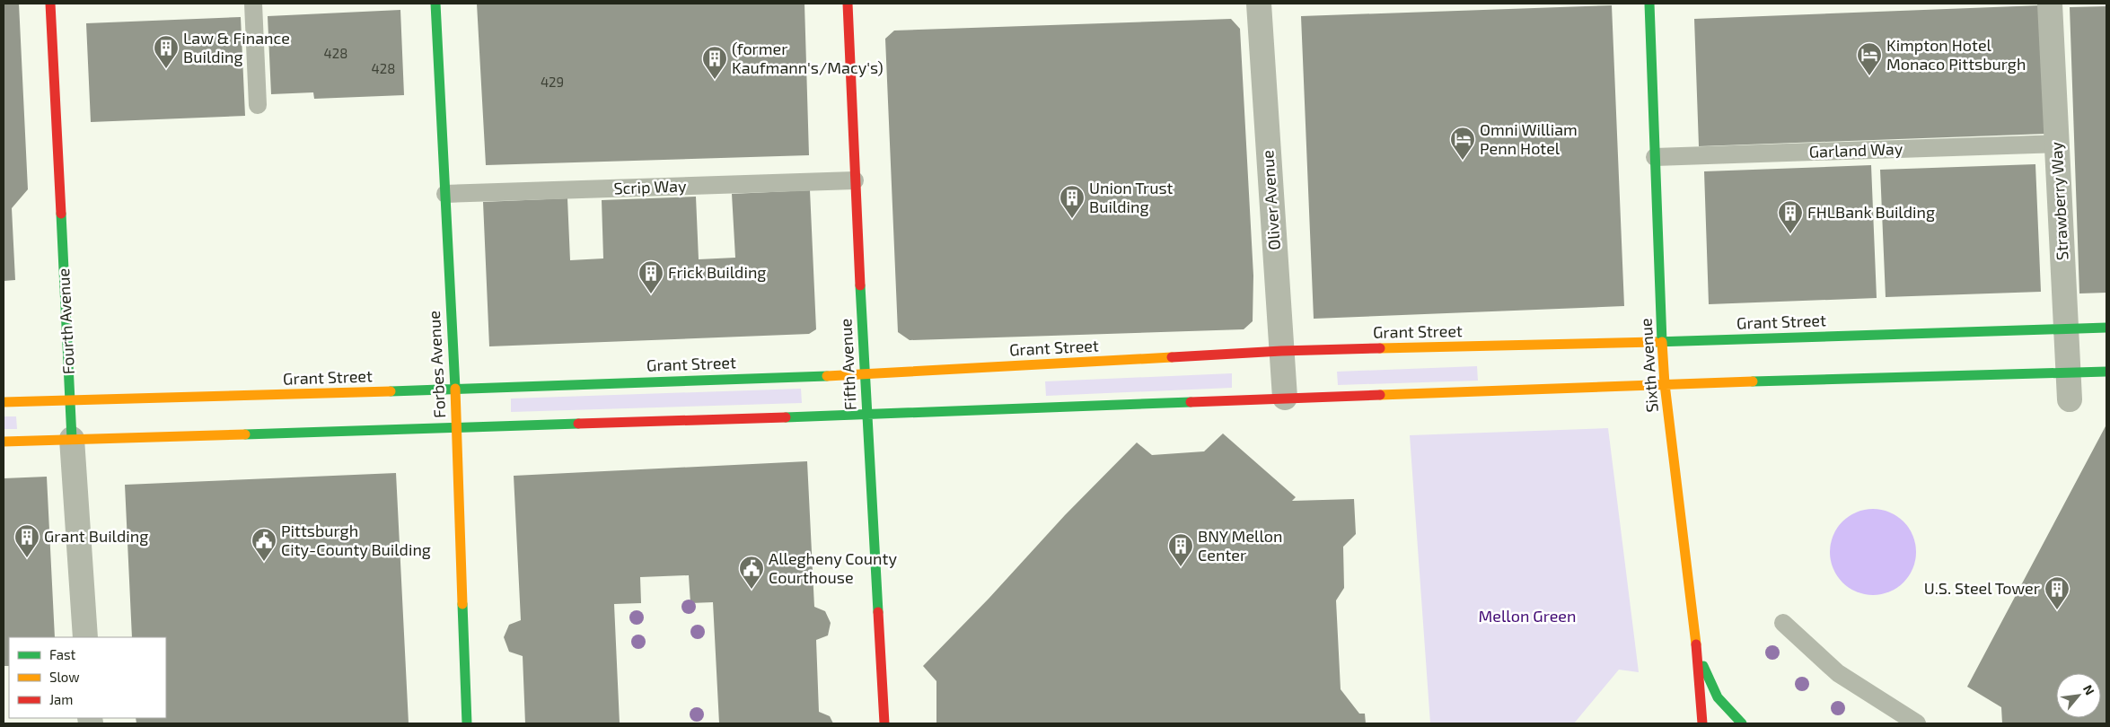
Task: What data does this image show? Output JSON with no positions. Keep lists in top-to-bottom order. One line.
{"streets":{"main road":["Fourth Avenue","Grant Street","Forbes Avenue","Fifth Avenue","Sixth Avenue"],"street":["Oliver Avenue","Strawberry Way"],"lane":["Garland Way","Scrip Way"]},"crossings":[["Garland Way","Strawberry Way"],["Garland Way","Sixth Avenue"],["Scrip Way","Forbes Avenue"],["Scrip Way","Fifth Avenue"],["Oliver Avenue","Grant Street"],["Strawberry Way","Grant Street"],["Fourth Avenue","Grant Street"],["Grant Street","Forbes Avenue"],["Grant Street","Fifth Avenue"],["Grant Street","Sixth Avenue"]],"parks":["Mellon Green"],"places":{"building":["Law & Finance Building","(former Kaufmann's/Macy's)","Union Trust Building","FHLBank Building","Frick Building","Grant Building","BNY Mellon Center","U.S. Steel Tower"],"hotel":["Kimpton Hotel Monaco Pittsburgh","Omni William Penn Hotel"],"public building":["Pittsburgh City-County Building","Allegheny County Courthouse"]},"house_numbers":["428","428","429"],"legend":["Fast","Slow","Jam"],"north":"top right"}
